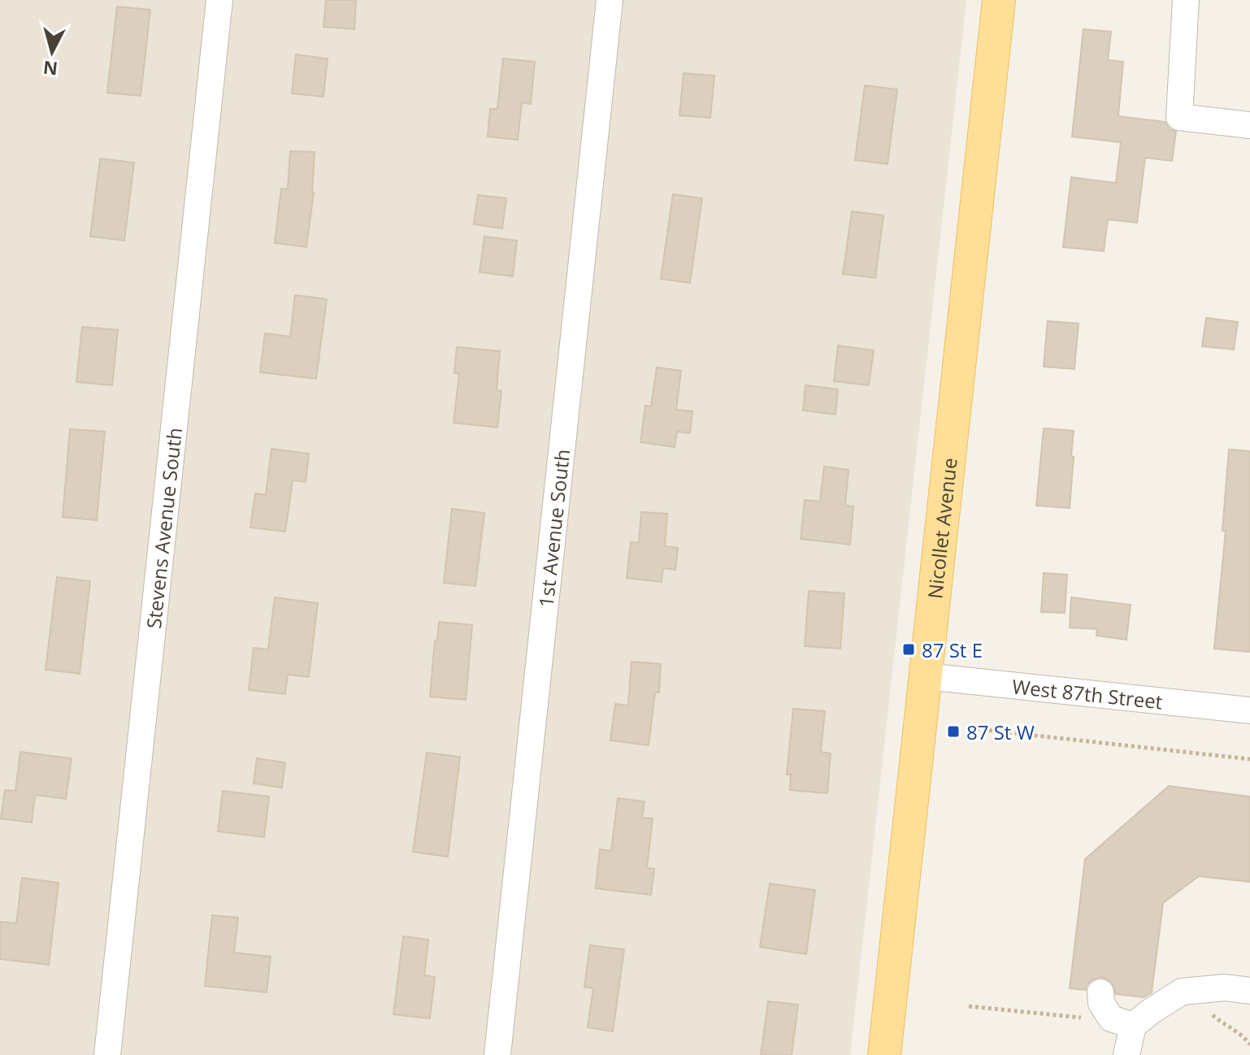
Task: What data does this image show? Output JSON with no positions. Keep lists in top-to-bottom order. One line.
{"streets":{"main road":["Nicollet Avenue"],"street":["Stevens Avenue South","1st Avenue South","West 87th Street"]},"crossings":[["Nicollet Avenue","West 87th Street"]],"places":{"transit":["87 St E","87 St W"]},"north":"bottom"}
